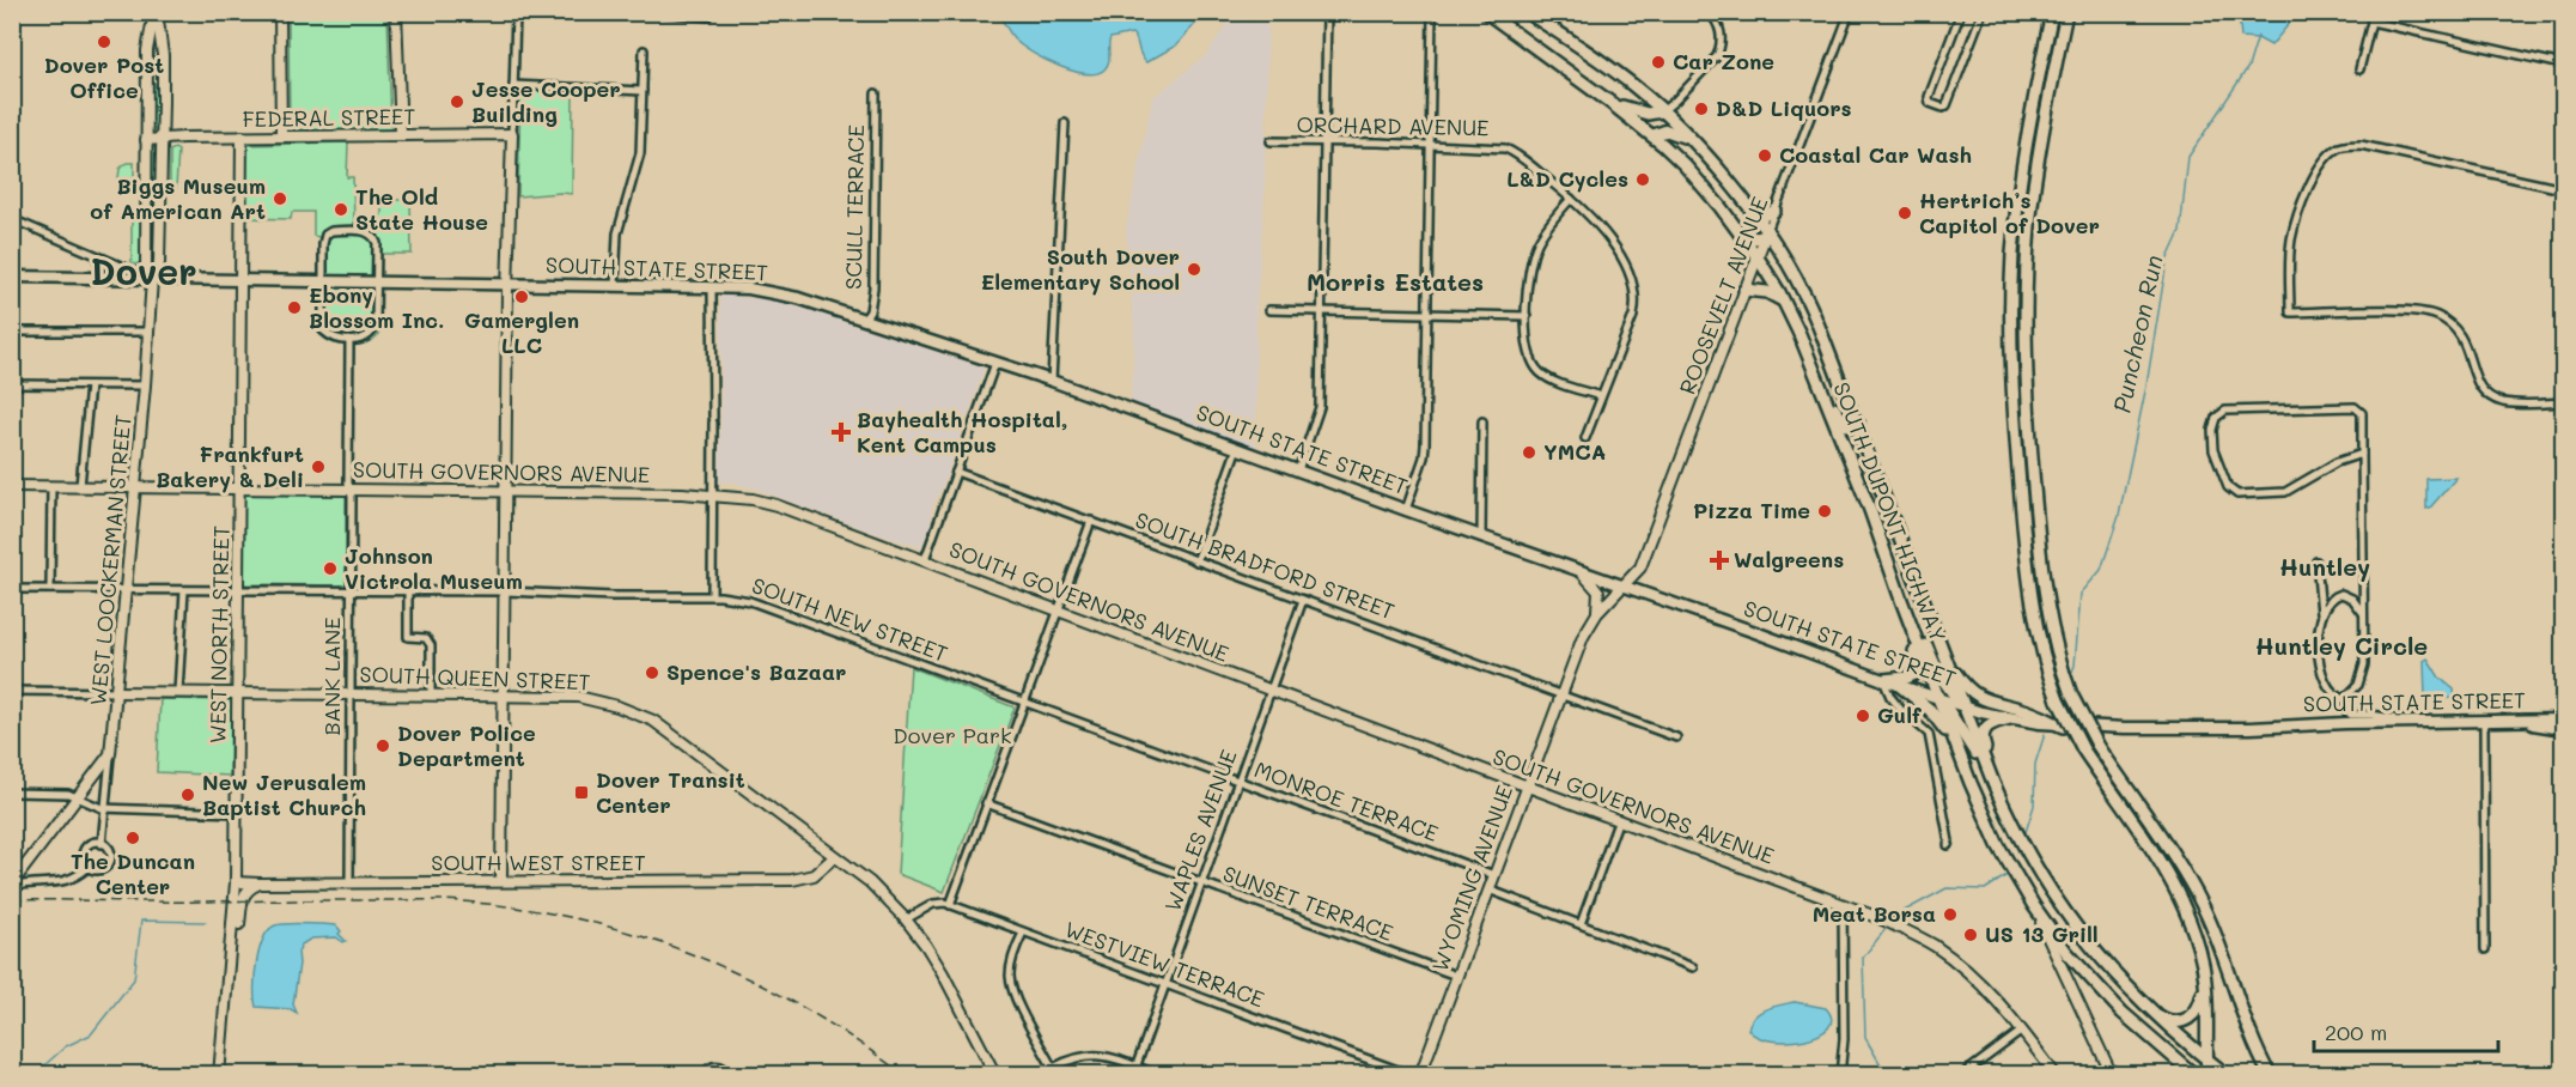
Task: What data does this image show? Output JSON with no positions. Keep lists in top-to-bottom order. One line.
{"streets":{"highway":["SOUTH DUPONT HIGHWAY"],"main road":["SOUTH STATE STREET"],"street":["FEDERAL STREET","ORCHARD AVENUE","SCULL TERRACE","ROOSEVELT AVENUE","SOUTH GOVERNORS AVENUE","WEST LOOCKERMAN STREET","SOUTH BRADFORD STREET","SOUTH NEW STREET","WEST NORTH STREET","BANK LANE","SOUTH QUEEN STREET","MONROE TERRACE","WAPLES AVENUE","SOUTH WEST STREET","WYOMING AVENUE","SUNSET TERRACE","WESTVIEW TERRACE"]},"crossings":[["FEDERAL STREET","WEST NORTH STREET"],["SCULL TERRACE","SOUTH STATE STREET"],["SOUTH STATE STREET","ROOSEVELT AVENUE"],["SOUTH STATE STREET","SOUTH DUPONT HIGHWAY"],["SOUTH STATE STREET","WEST LOOCKERMAN STREET"],["SOUTH STATE STREET","WEST NORTH STREET"],["SOUTH STATE STREET","WYOMING AVENUE"],["ROOSEVELT AVENUE","SOUTH DUPONT HIGHWAY"],["ROOSEVELT AVENUE","WYOMING AVENUE"],["SOUTH GOVERNORS AVENUE","WEST LOOCKERMAN STREET"],["SOUTH GOVERNORS AVENUE","WEST NORTH STREET"],["SOUTH GOVERNORS AVENUE","BANK LANE"],["SOUTH GOVERNORS AVENUE","WAPLES AVENUE"],["SOUTH GOVERNORS AVENUE","WYOMING AVENUE"],["WEST LOOCKERMAN STREET","SOUTH NEW STREET"],["WEST LOOCKERMAN STREET","SOUTH QUEEN STREET"],["SOUTH BRADFORD STREET","WAPLES AVENUE"],["SOUTH BRADFORD STREET","WYOMING AVENUE"],["SOUTH NEW STREET","WEST NORTH STREET"],["SOUTH NEW STREET","BANK LANE"],["SOUTH NEW STREET","MONROE TERRACE"],["WEST NORTH STREET","SOUTH QUEEN STREET"],["WEST NORTH STREET","SOUTH WEST STREET"],["BANK LANE","SOUTH QUEEN STREET"],["BANK LANE","SOUTH WEST STREET"],["SOUTH QUEEN STREET","SOUTH WEST STREET"],["MONROE TERRACE","WAPLES AVENUE"],["MONROE TERRACE","WYOMING AVENUE"],["WAPLES AVENUE","SUNSET TERRACE"],["WAPLES AVENUE","WESTVIEW TERRACE"],["WYOMING AVENUE","SUNSET TERRACE"]],"districts":["Dover","Morris Estates","Huntley","Huntley Circle"],"water":["Puncheon Run"],"parks":["Dover Park"],"places":{"other":["Dover Post Office","Car Zone","Jesse Cooper Building","D&D Liquors","Coastal Car Wash","L&D Cycles","Biggs Museum of American Art","The Old State House","Hertrich’s Capitol of Dover","South Dover Elementary School","Gamerglen LLC","Ebony Blossom Inc.","YMCA","Frankfurt Bakery & Deli","Pizza Time","Johnson Victrola Museum","Spence's Bazaar","Gulf","Dover Police Department","New Jerusalem Baptist Church","The Duncan Center","Meat Borsa","US 13 Grill"],"health":["Bayhealth Hospital, Kent Campus","Walgreens"],"transit":["Dover Transit Center"]},"scale_bar":"200 m"}
